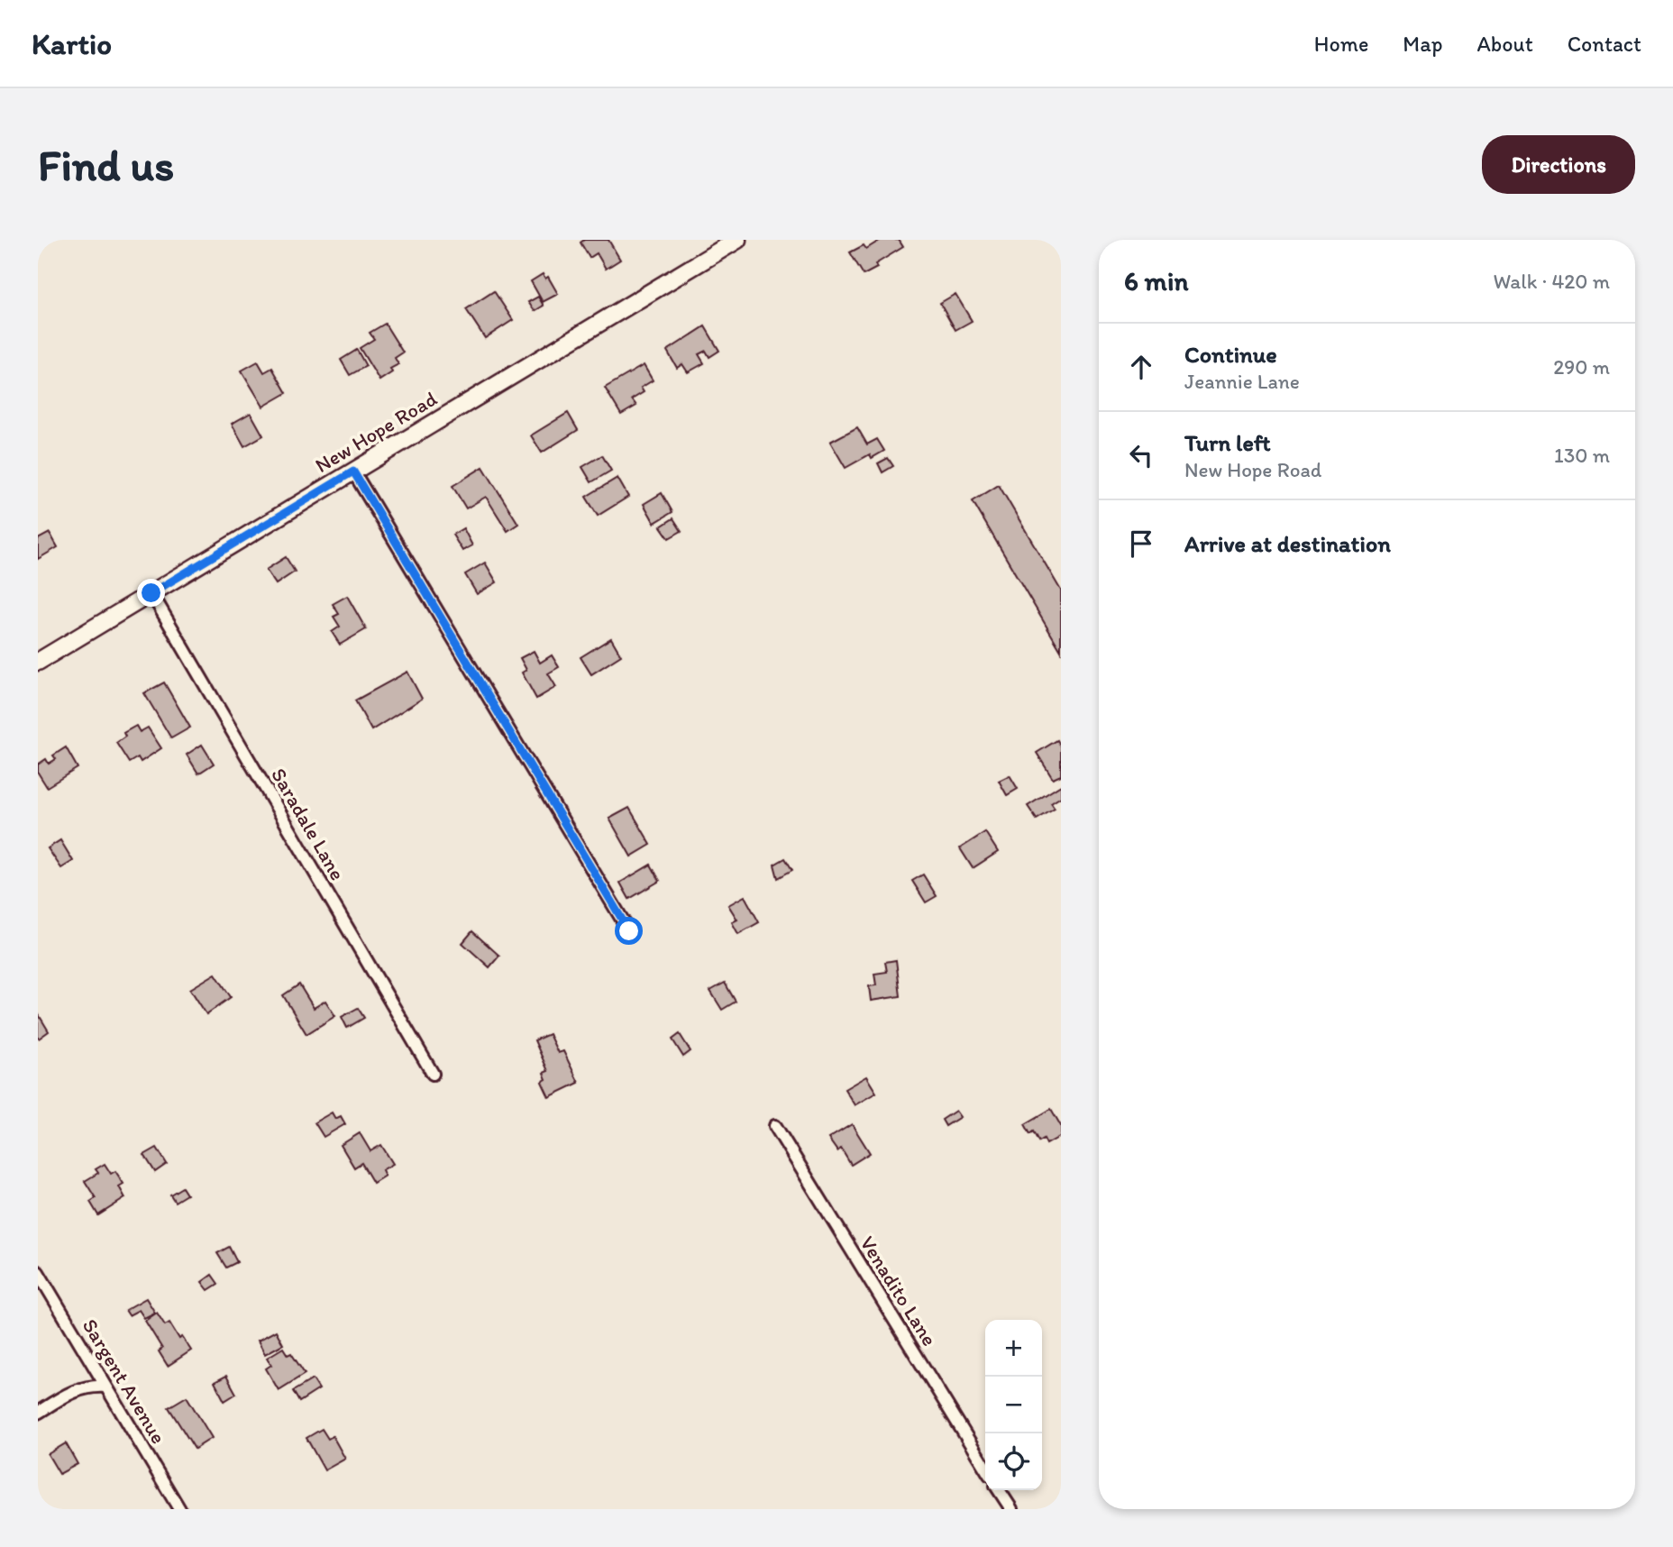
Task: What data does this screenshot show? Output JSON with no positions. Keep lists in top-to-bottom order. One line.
{"streets":{"main road":["New Hope Road"],"street":["Saradale Lane","Venadito Lane","Sargent Avenue"]},"crossings":[["New Hope Road","Saradale Lane"]],"page":{"header":"Kartio","nav":["Home","Map","About","Contact"],"buttons":"Directions","title":"Find us","heading":["6 min","Walk · 420 m"],"list":[["Continue","Jeannie Lane","290 m"],["Turn left","New Hope Road","130 m"],"Arrive at destination"],"map_buttons":["+","−"]}}
